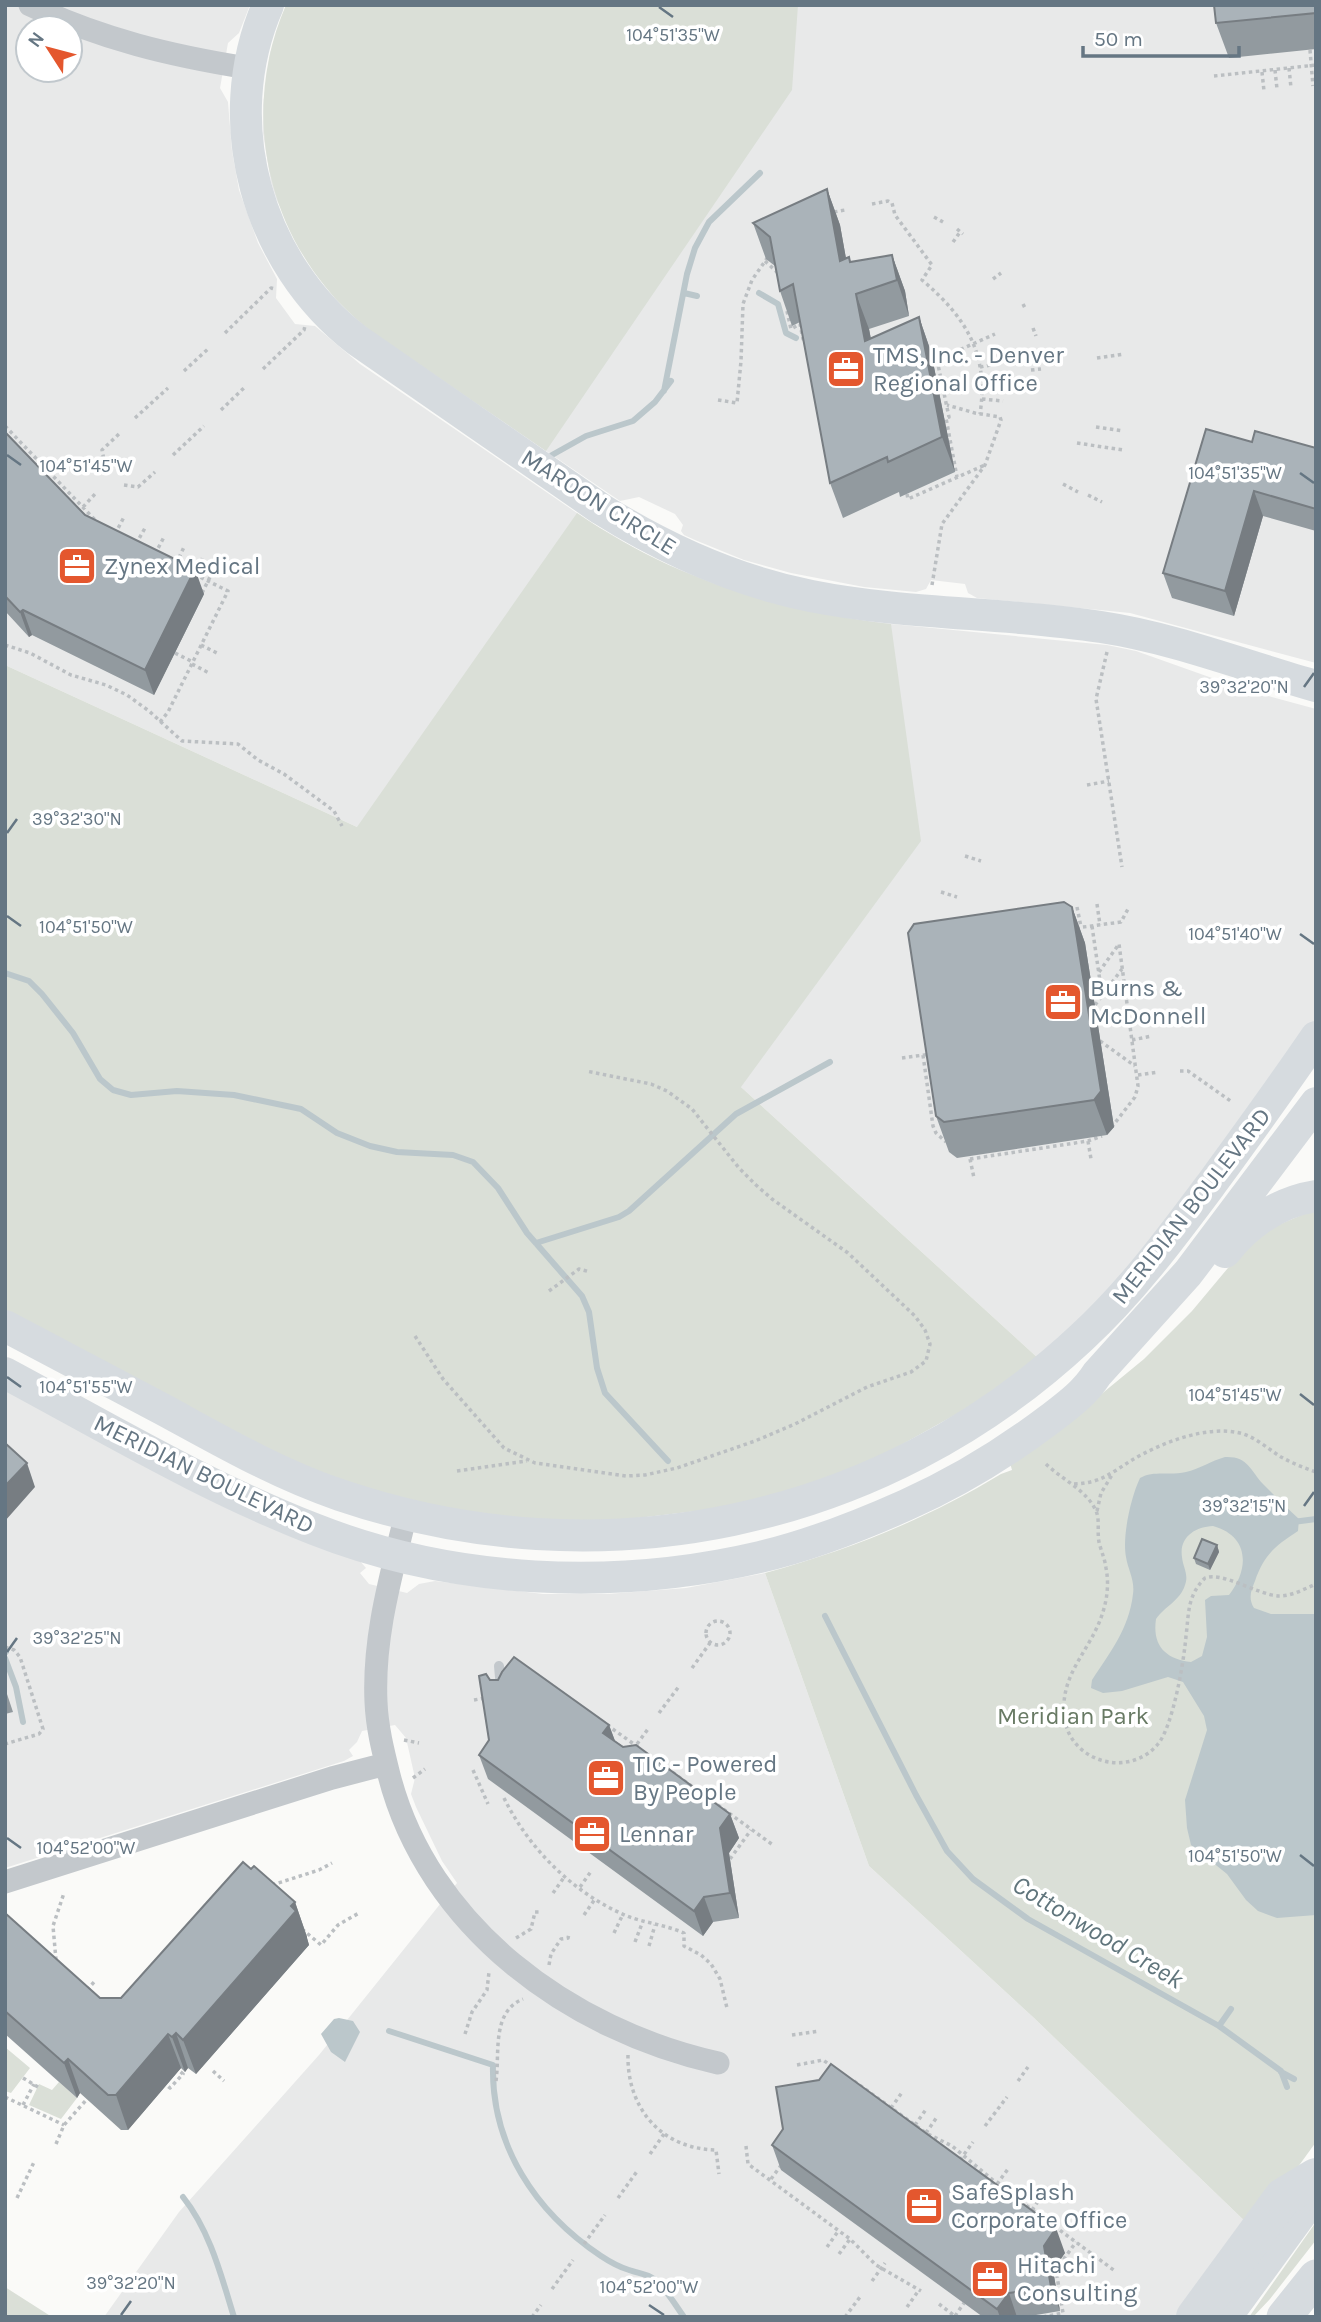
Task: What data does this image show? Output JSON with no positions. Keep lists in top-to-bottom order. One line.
{"streets":{"main road":["MAROON CIRCLE","MERIDIAN BOULEVARD"]},"water":["Cottonwood Creek"],"parks":["Meridian Park"],"places":{"office":["TMS, Inc. - Denver Regional Office","Zynex Medical","Burns & McDonnell","TIC - Powered By People","Lennar","SafeSplash Corporate Office","Hitachi Consulting"]},"scale_bar":"50 m","north":"top left","coordinates":["104°51'35\"W","104°51'45\"W","39°32'20\"N","39°32'30\"N","104°51'50\"W","104°51'40\"W","104°51'55\"W","39°32'15\"N","39°32'25\"N","104°52'00\"W"]}
